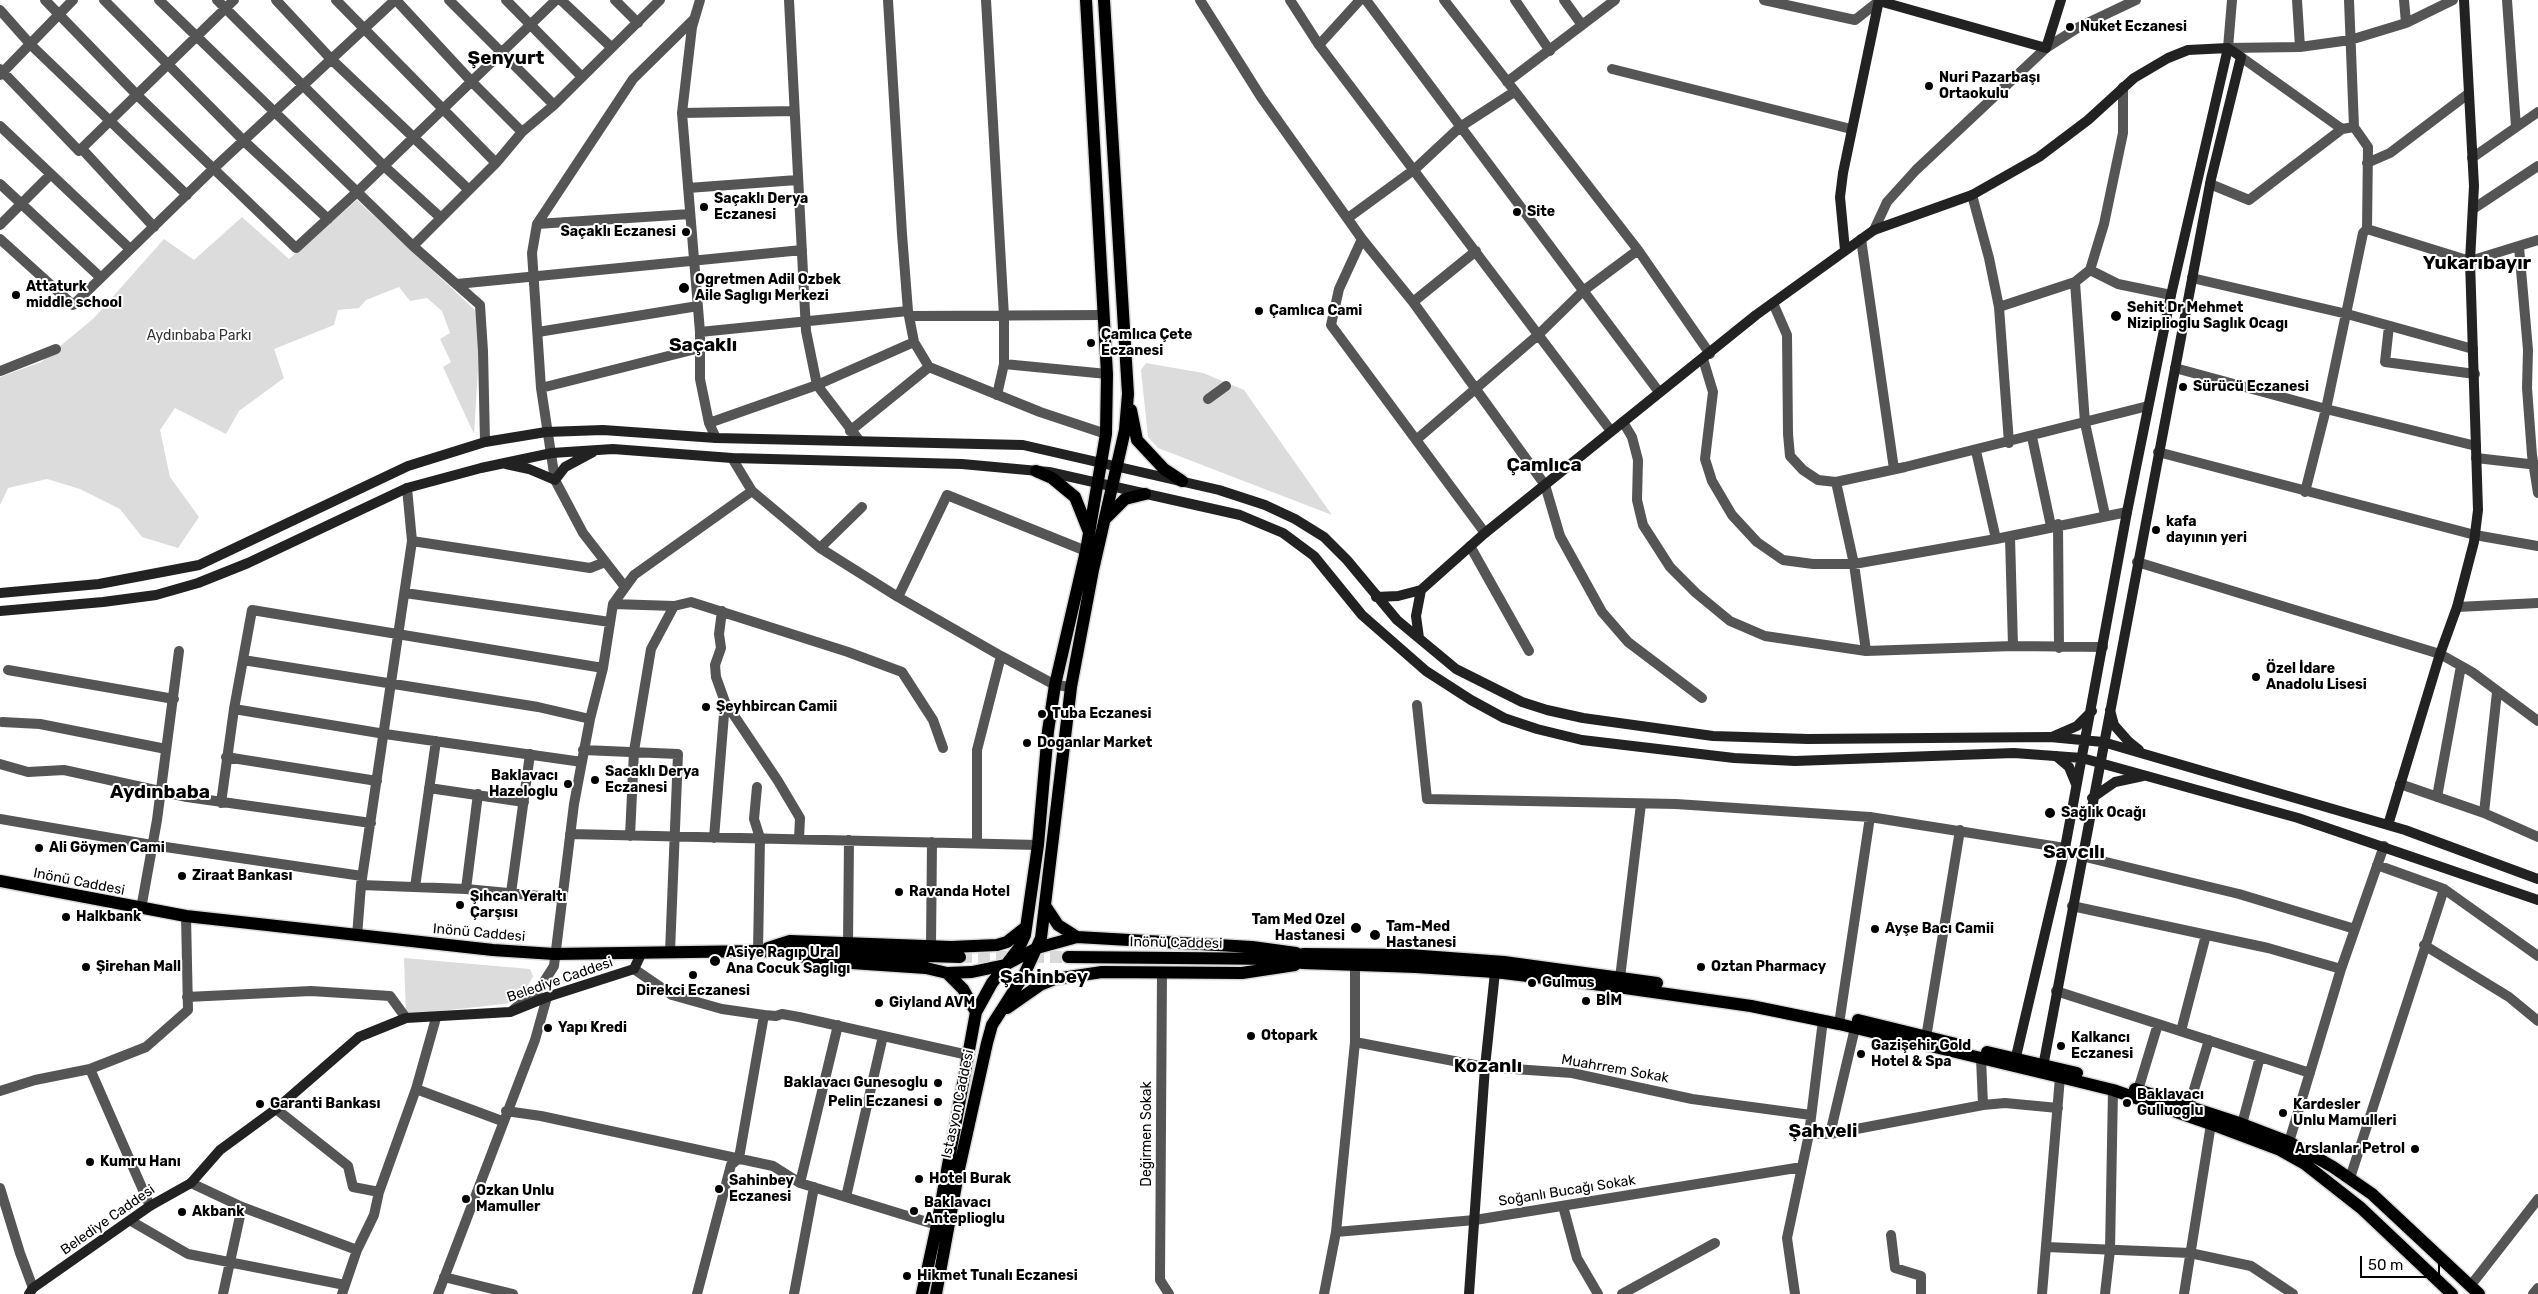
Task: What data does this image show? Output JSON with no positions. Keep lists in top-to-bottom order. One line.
{"streets":{"main road":["Inönü Caddesi","Belediye Caddesi","Istasyon Caddesi"],"street":["Muahrrem Sokak","Değirmen Sokak","Soğanlı Bucağı Sokak"]},"crossings":[["Inönü Caddesi","Belediye Caddesi"]],"districts":["Şenyurt","Yukarıbayır","Saçaklı","Çamlıca","Aydınbaba","Savcılı","Şahinbey","Kozanlı","Şahveli"],"parks":["Aydınbaba Parkı"],"places":["Nuket Eczanesi","Nuri Pazarbaşı Ortaokulu","Saçaklı Derya Eczanesi","Site","Saçaklı Eczanesi","Ogretmen Adil Ozbek Aile Saglıgı Merkezi","Attaturk middle school","Çamlıca Cami","Sehit Dr Mehmet Niziplioglu Saglık Ocagı","Çamlıca Çete Eczanesi","Sürücü Eczanesi","kafa dayının yeri","Özel İdare Anadolu Lisesi","Şeyhbircan Camii","Tuba Eczanesi","Doganlar Market","Sacaklı Derya Eczanesi","Baklavacı Hazeloglu","Sağlık Ocağı","Ali Göymen Cami","Ziraat Bankası","Ravanda Hotel","Şıhcan Yeraltı Çarşısı","Halkbank","Tam Med Ozel Hastanesi","Ayşe Bacı Camii","Tam-Med Hastanesi","Asiye Ragıp Ural Ana Cocuk Saglıgı","Şirehan Mall","Oztan Pharmacy","Direkci Eczanesi","Gulmus","BİM","Giyland AVM","Yapı Kredi","Otopark","Kalkancı Eczanesi","Gazişehir Gold Hotel & Spa","Baklavacı Gunesoglu","Pelin Eczanesi","Baklavacı Gulluoglu","Garanti Bankası","Kardesler Unlu Mamulleri","Arslanlar Petrol","Kumru Hanı","Hotel Burak","Sahinbey Eczanesi","Ozkan Unlu Mamuller","Baklavacı Anteplioglu","Akbank","Hikmet Tunalı Eczanesi"],"scale_bar":"50 m"}
